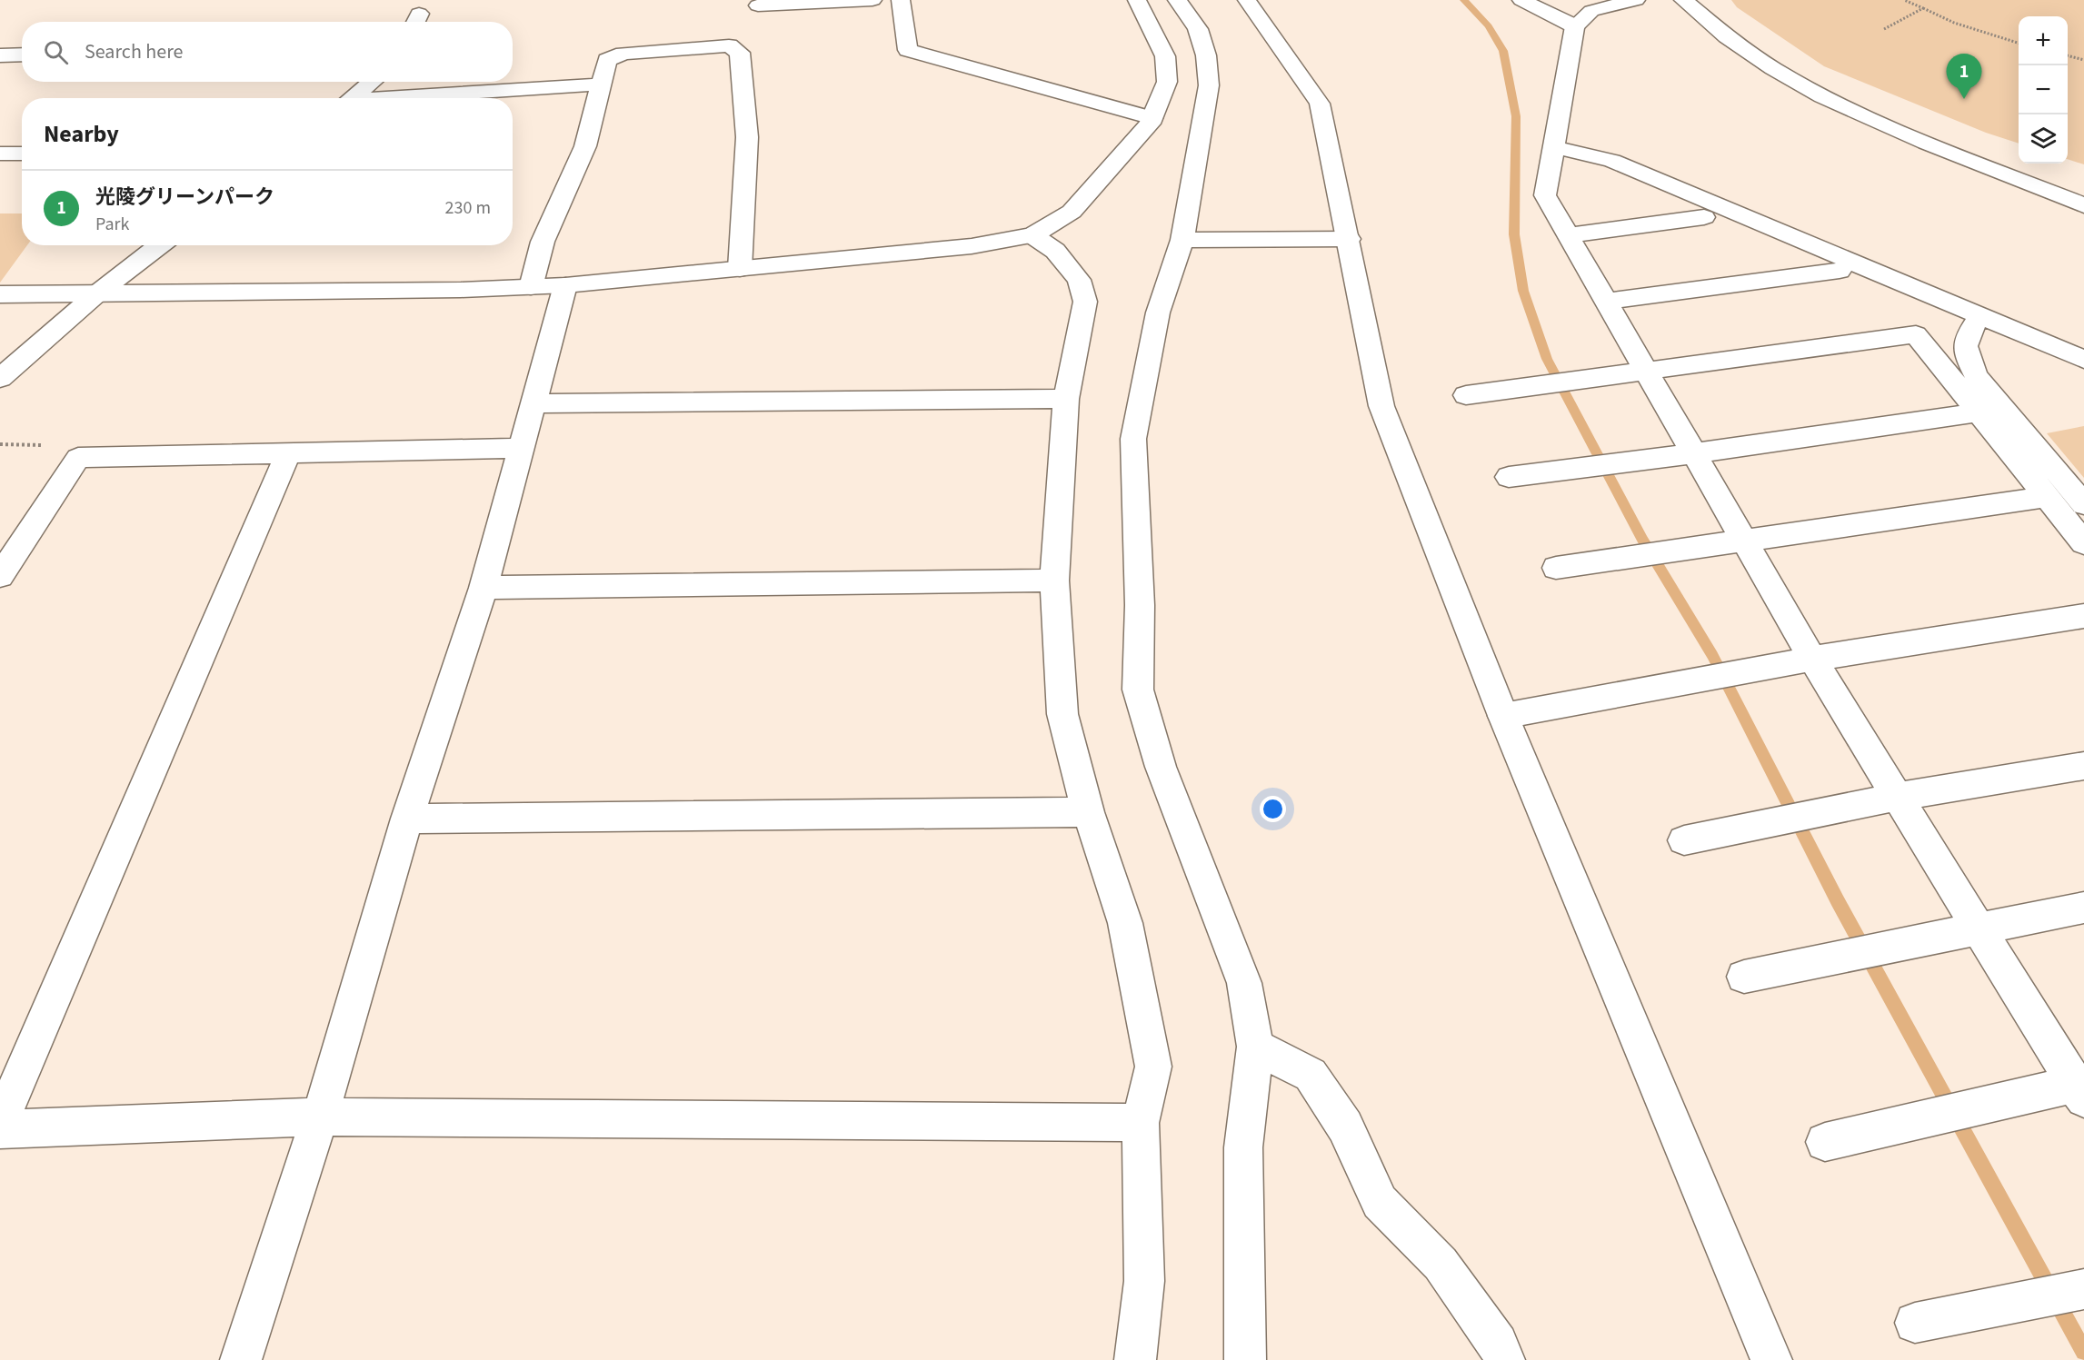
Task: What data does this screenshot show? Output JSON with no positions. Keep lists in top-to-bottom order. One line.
{"page":{"map_buttons":["+","−"],"search":"Search here","pins":"1","heading":"Nearby","list":[{"mark":"1","name":"光陵グリーンパーク","note":"Park","value":"230 m"}]}}
